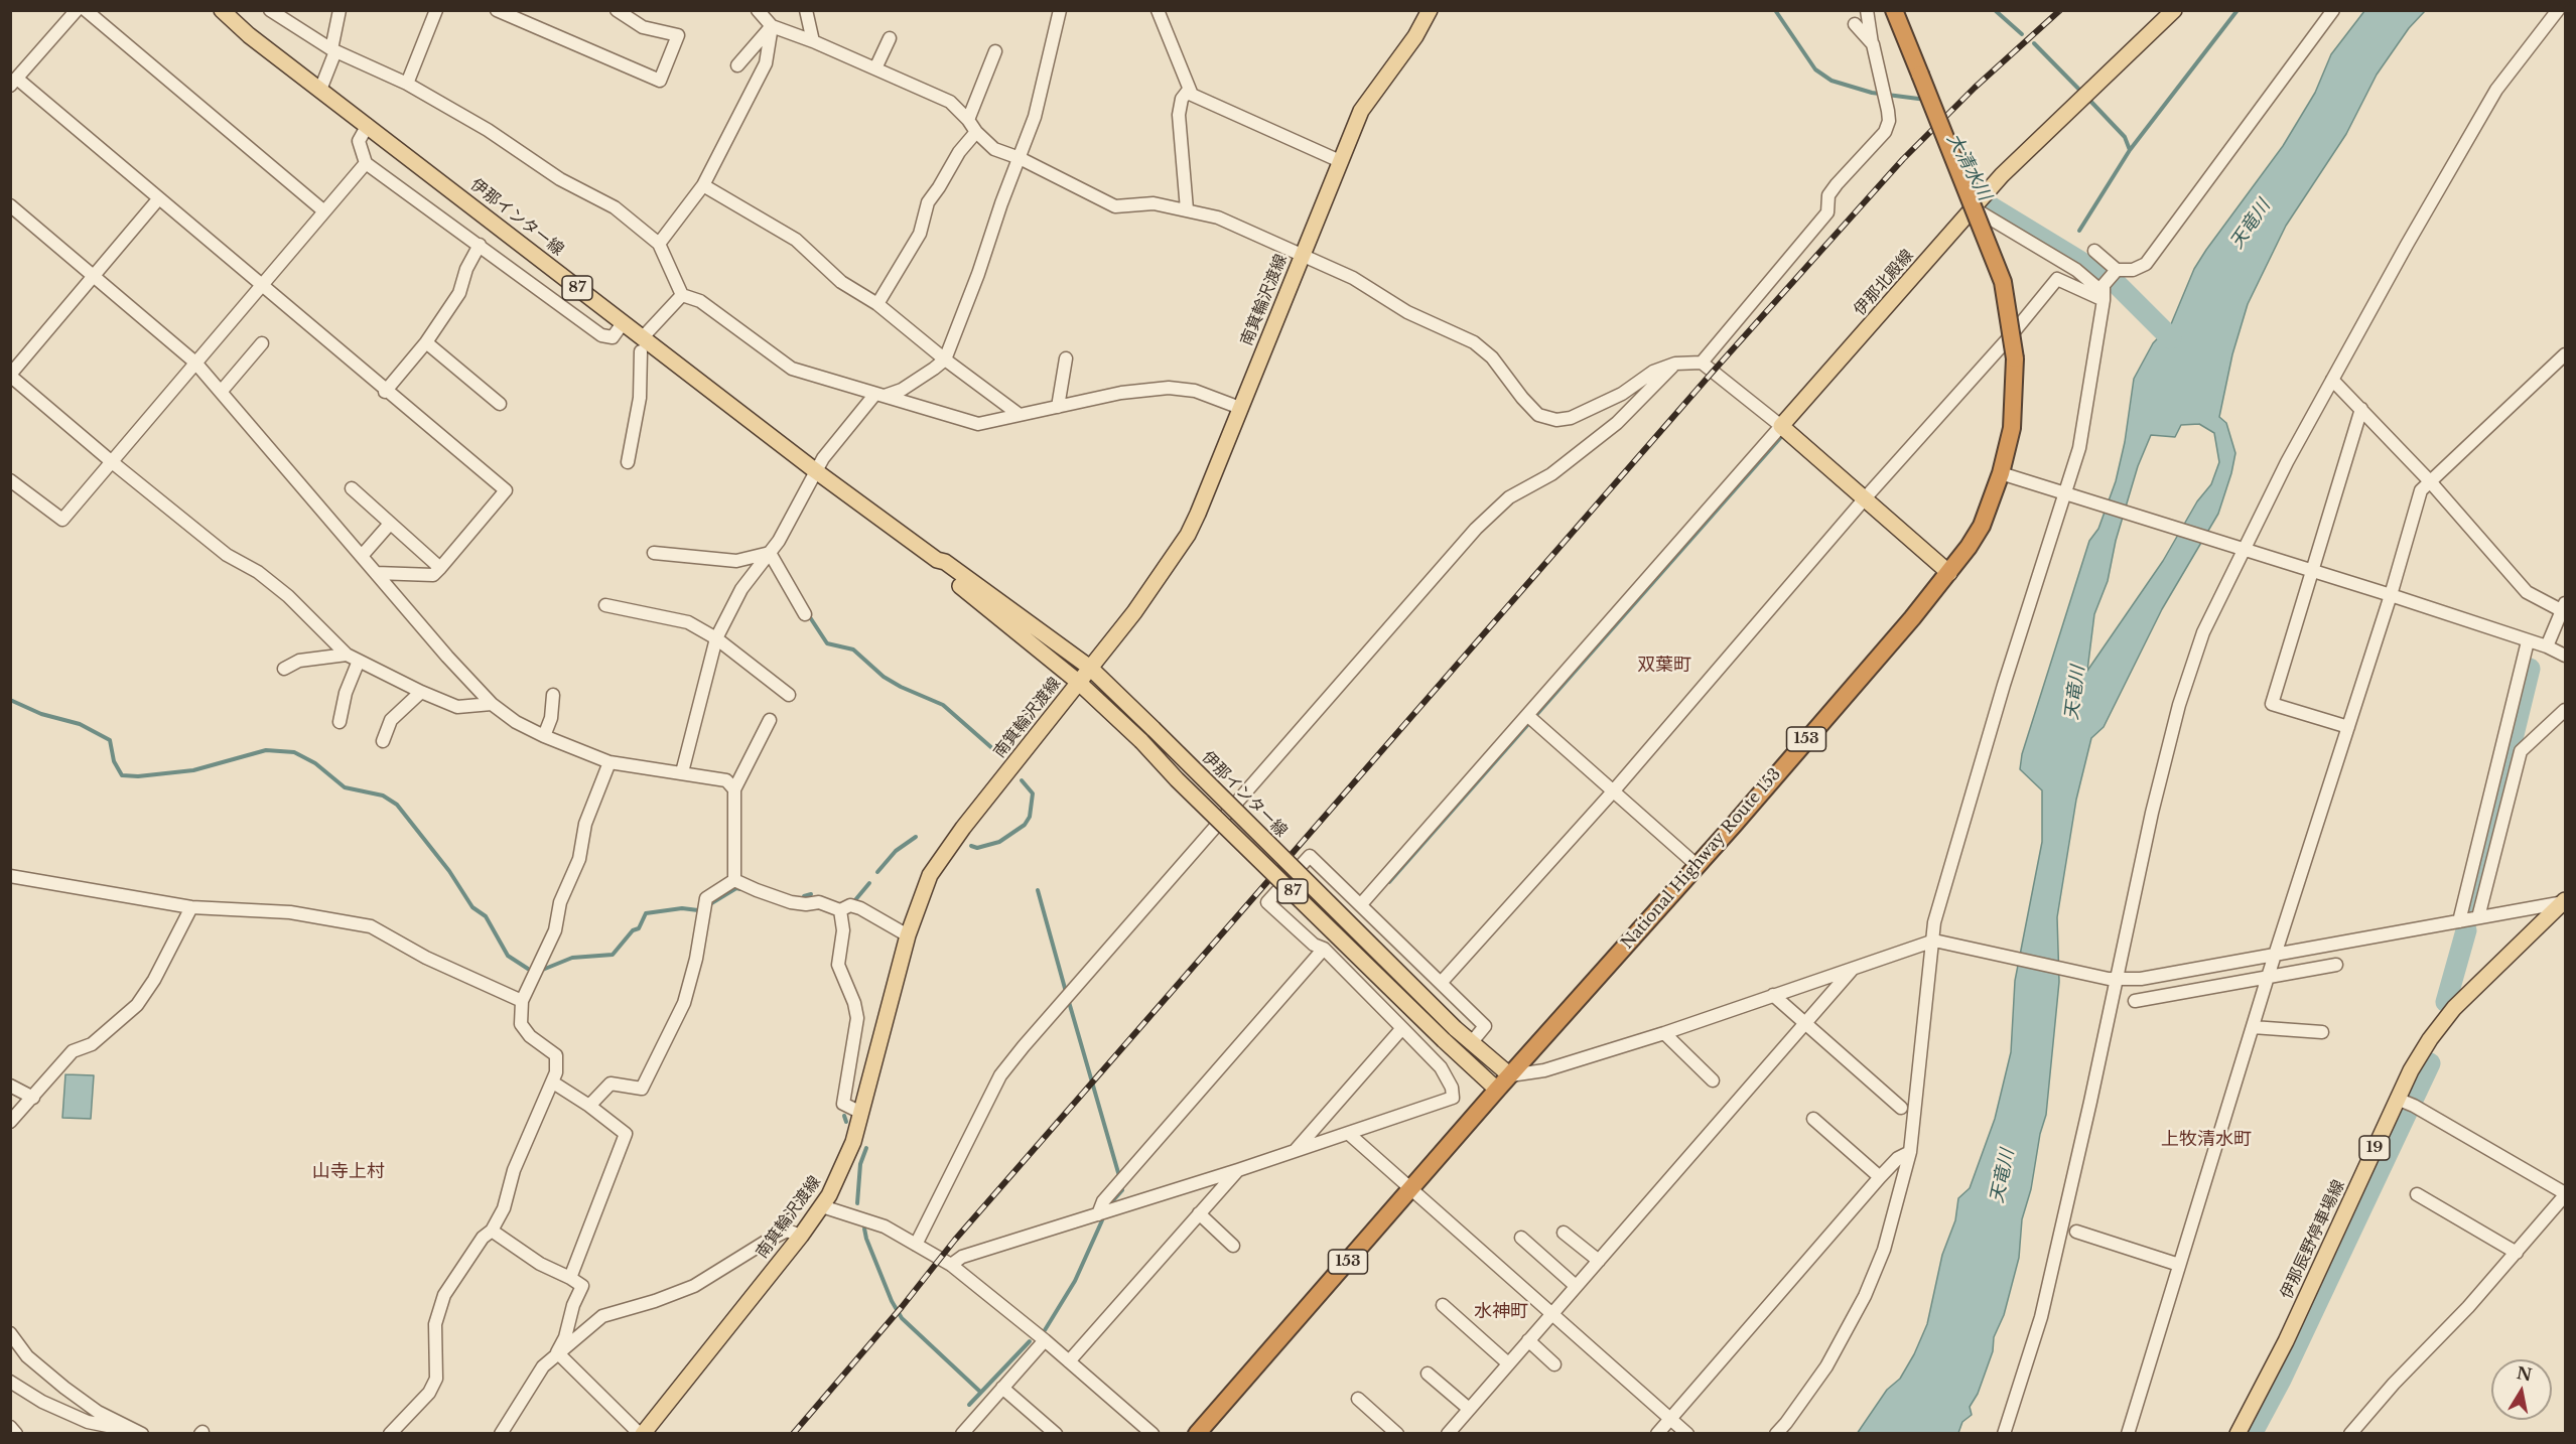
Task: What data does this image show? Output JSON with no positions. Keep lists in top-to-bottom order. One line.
{"streets":{"highway":["153","National Highway Route 153"],"main road":["伊那インター線","伊那北殿線","87","南箕輪沢渡線","19","伊那辰野停車場線"]},"crossings":[["伊那インター線","南箕輪沢渡線"],["伊那インター線","National Highway Route 153"]],"districts":["双葉町","上牧清水町","山寺上村","水神町"],"water":["大清水川","天竜川"],"north":"top"}
